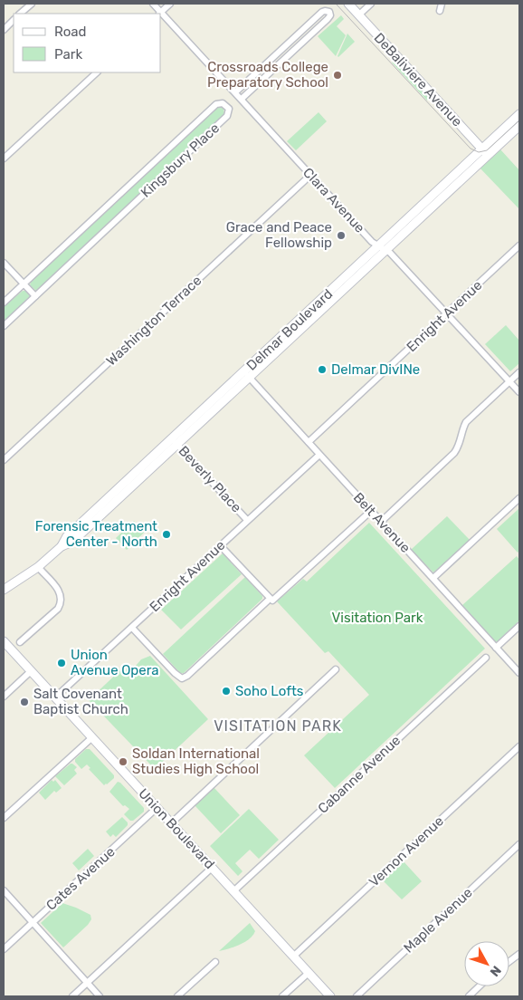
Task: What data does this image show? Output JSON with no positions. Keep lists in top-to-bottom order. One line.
{"streets":{"main road":["DeBaliviere Avenue","Delmar Boulevard","Union Boulevard"],"street":["Kingsbury Place","Clara Avenue","Enright Avenue","Washington Terrace","Beverly Place","Belt Avenue","Cabanne Avenue","Vernon Avenue","Cates Avenue","Maple Avenue"]},"crossings":[["DeBaliviere Avenue","Delmar Boulevard"],["Clara Avenue","Enright Avenue"],["Clara Avenue","Delmar Boulevard"],["Enright Avenue","Beverly Place"],["Enright Avenue","Belt Avenue"],["Enright Avenue","Union Boulevard"],["Delmar Boulevard","Beverly Place"],["Delmar Boulevard","Belt Avenue"],["Cabanne Avenue","Union Boulevard"],["Union Boulevard","Vernon Avenue"],["Union Boulevard","Cates Avenue"]],"districts":["VISITATION PARK"],"parks":["Visitation Park"],"places":["Crossroads College Preparatory School","Grace and Peace Fellowship","Delmar DivINe","Forensic Treatment Center - North","Union Avenue Opera","Soho Lofts","Salt Covenant Baptist Church","Soldan International Studies High School"],"legend":["Road","Park"],"north":"bottom right"}
